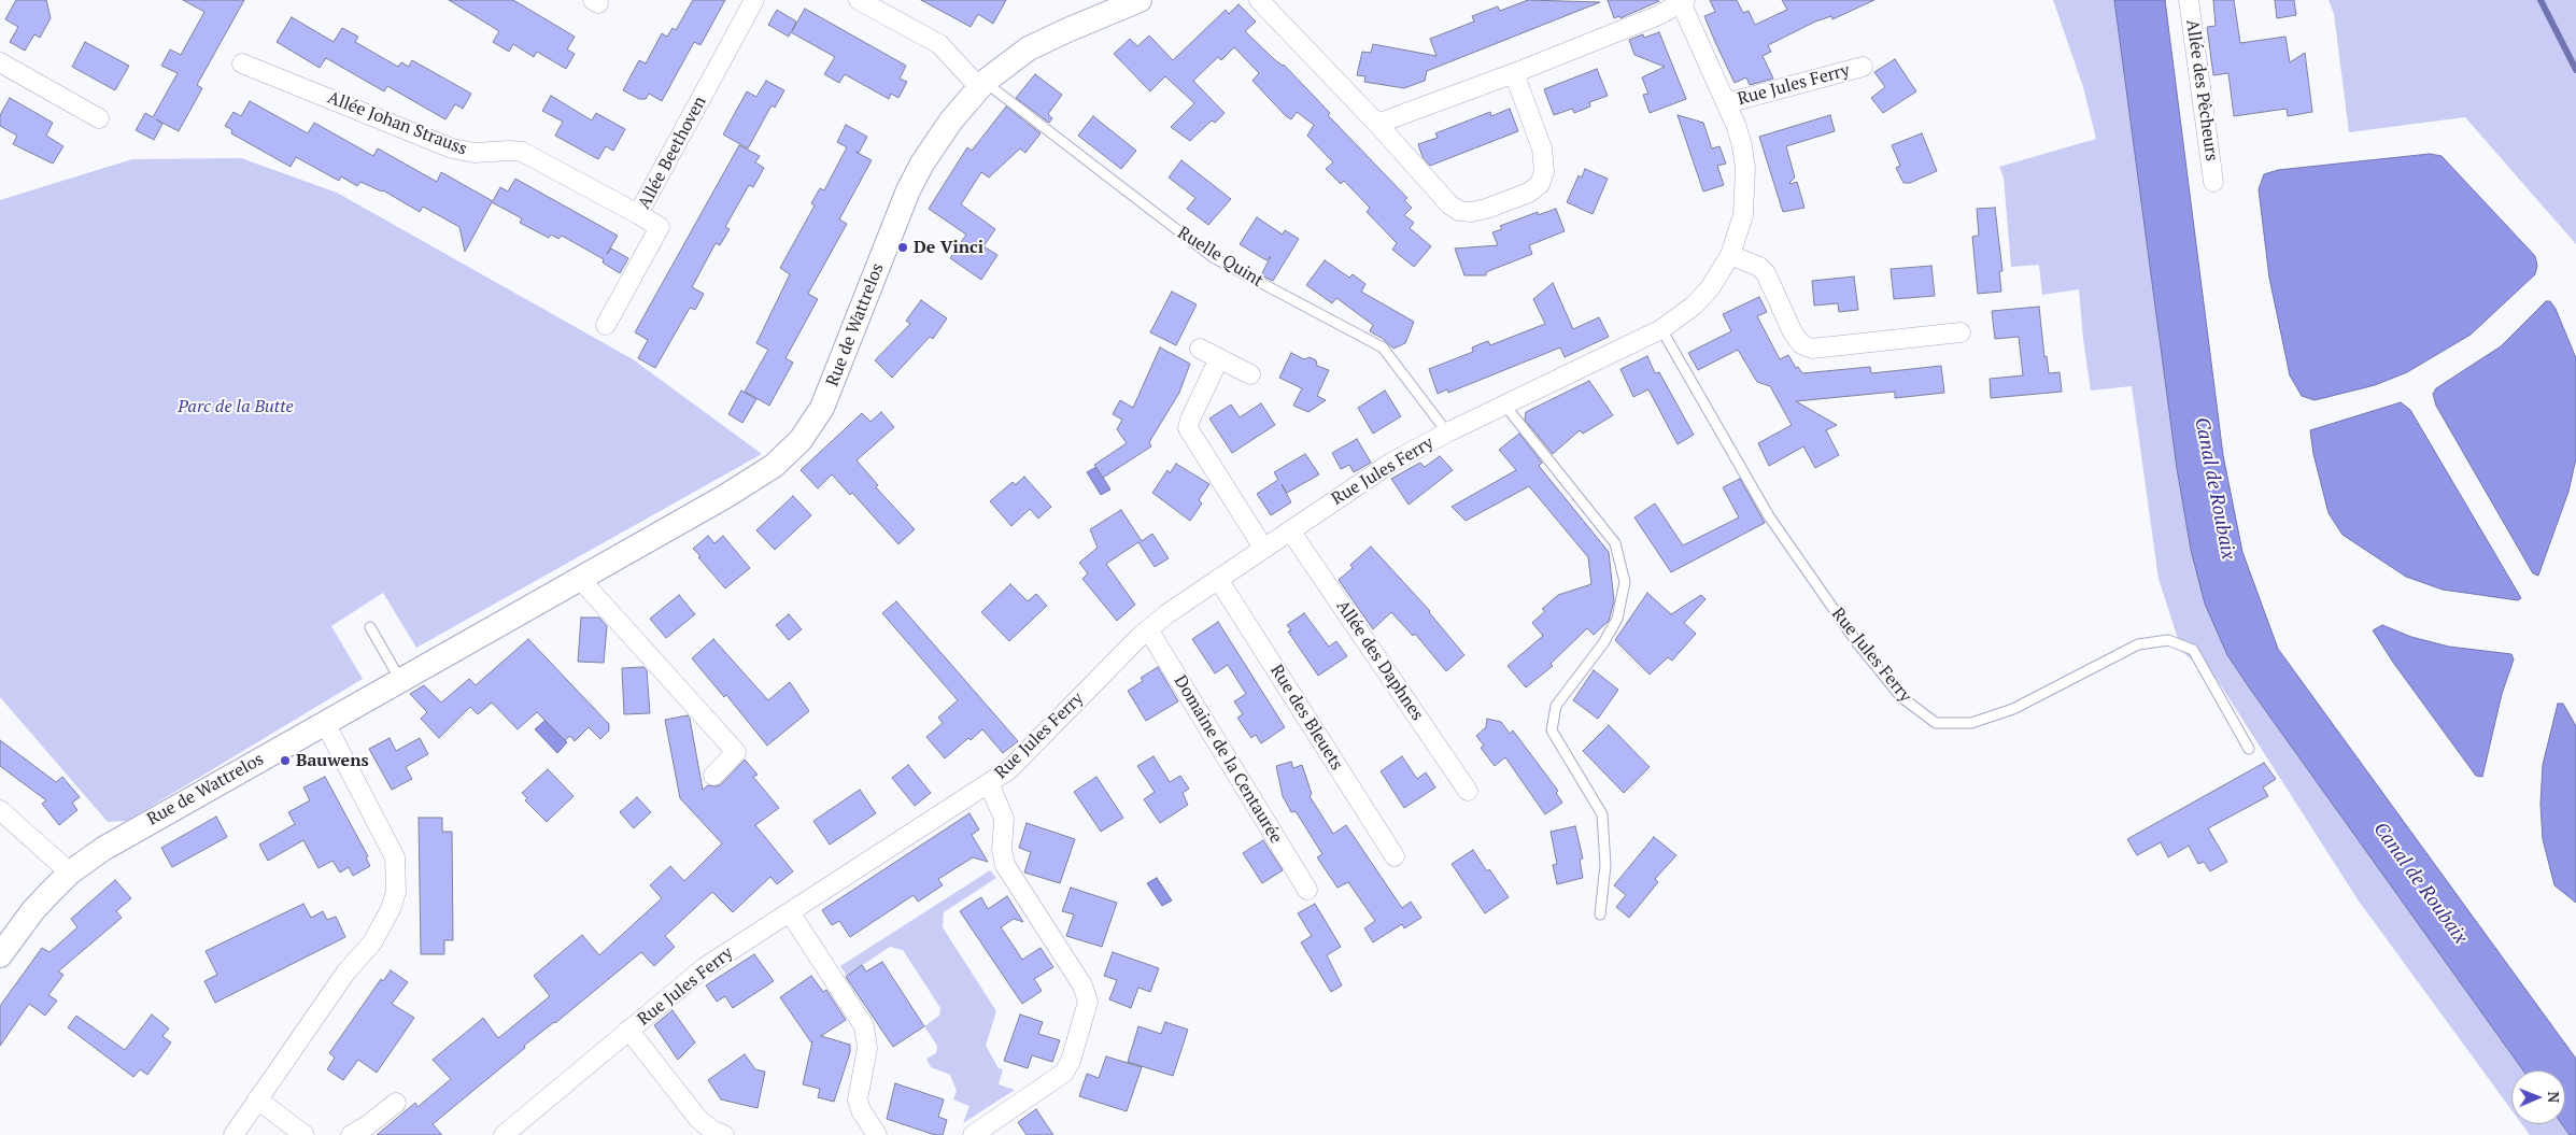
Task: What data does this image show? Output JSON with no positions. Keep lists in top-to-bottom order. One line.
{"streets":{"street":["Rue Jules Ferry","Allée des Pêcheurs","Allée Johan Strauss","Allée Beethoven","Rue de Wattrelos","Allée des Daphnes","Rue des Bleuets","Domaine de la Centaurée"],"lane":["Ruelle Quint"]},"crossings":[["Rue Jules Ferry","Ruelle Quint"],["Rue Jules Ferry","Allée des Daphnes"],["Rue Jules Ferry","Rue des Bleuets"],["Rue Jules Ferry","Domaine de la Centaurée"],["Allée Johan Strauss","Allée Beethoven"],["Ruelle Quint","Rue de Wattrelos"]],"water":["Canal de Roubaix"],"parks":["Parc de la Butte"],"places":["De Vinci","Bauwens"],"north":"right"}
